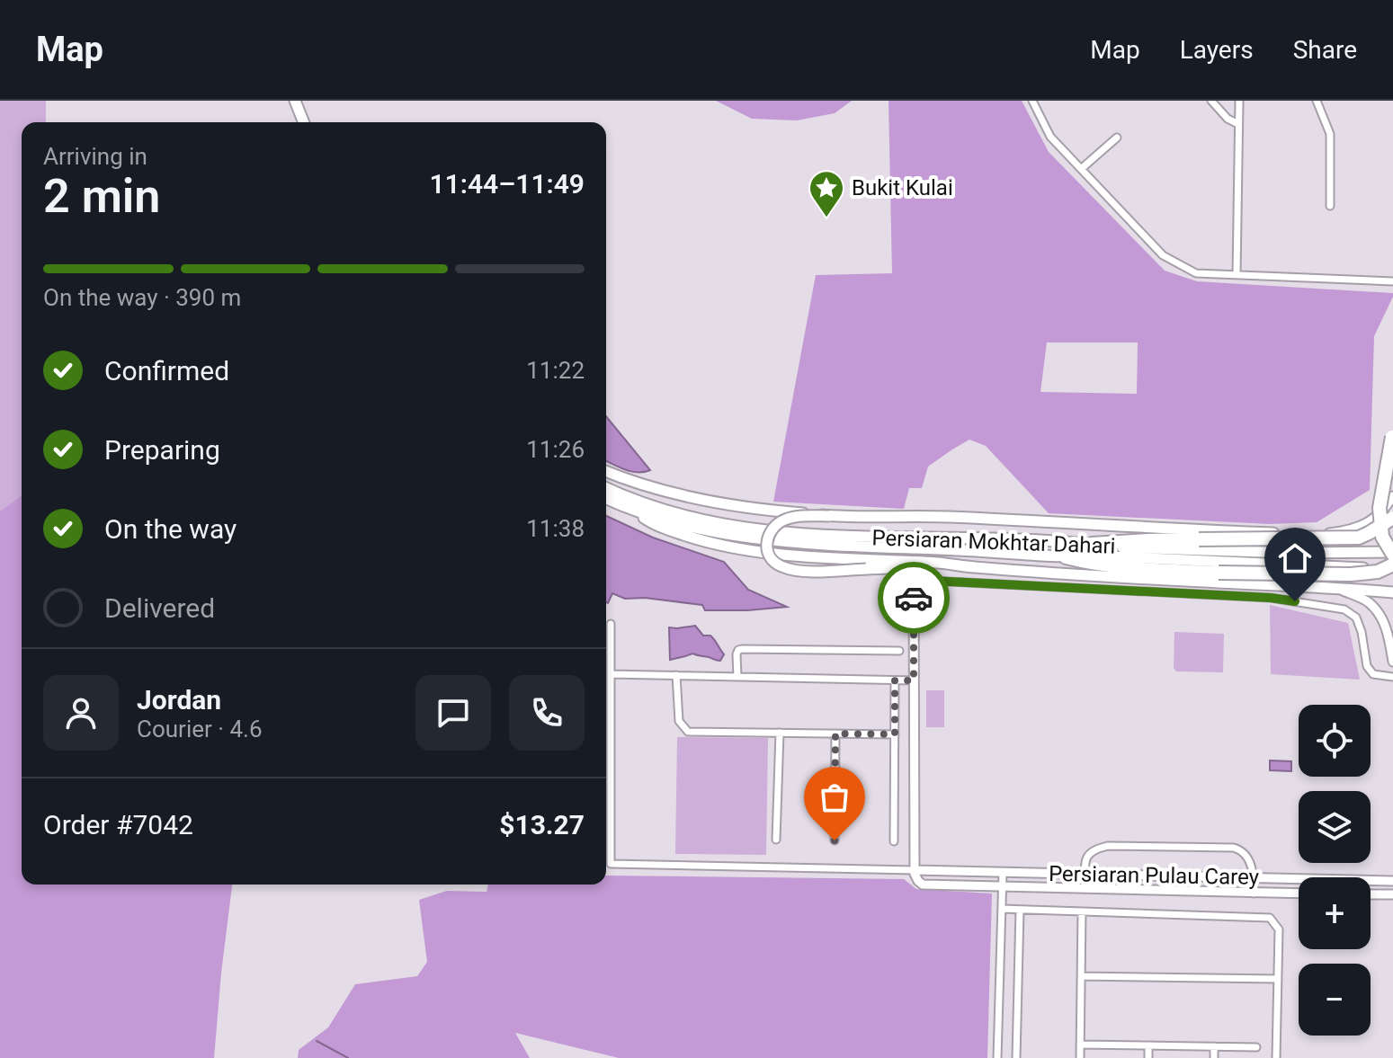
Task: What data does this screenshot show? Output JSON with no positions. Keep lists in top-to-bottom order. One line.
{"streets":{"main road":["Persiaran Mokhtar Dahari"],"street":["Persiaran Pulau Carey"]},"places":{"place":["Bukit Kulai"]},"page":{"header":"Map","nav":["Map","Layers","Share"],"heading":["2 min","Arriving in","11:44–11:49"],"panel":["Jordan","Courier · 4.6","Order #7042","$13.27"],"bar":"On the way · 390 m","list":[["Confirmed","11:22"],["Preparing","11:26"],["On the way","11:38"],"Delivered"],"map_buttons":["+","−"]}}
